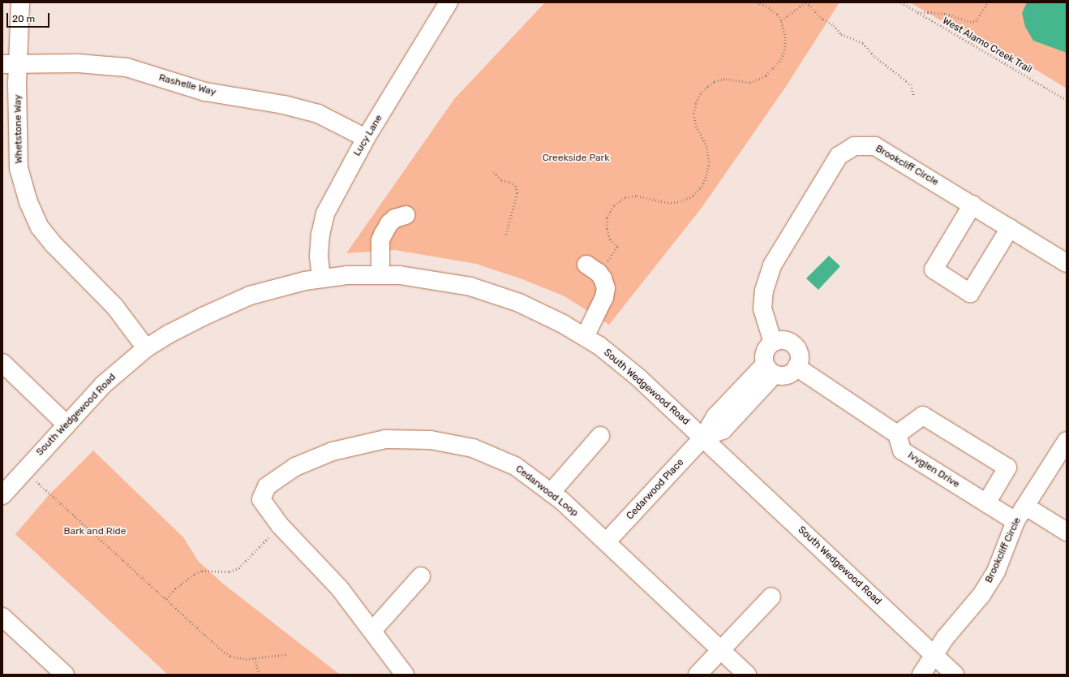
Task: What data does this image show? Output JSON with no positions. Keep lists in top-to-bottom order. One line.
{"streets":{"street":["Rashelle Way","Whetstone Way","Lucy Lane","Brookcliff Circle","South Wedgewood Road","Ivyglen Drive","Cedarwood Place","Cedarwood Loop"],"path":["West Alamo Creek Trail"]},"crossings":[["Rashelle Way","Whetstone Way"],["Rashelle Way","Lucy Lane"],["Whetstone Way","South Wedgewood Road"],["Lucy Lane","South Wedgewood Road"],["Brookcliff Circle","South Wedgewood Road"],["Brookcliff Circle","Ivyglen Drive"],["Brookcliff Circle","Cedarwood Place"],["South Wedgewood Road","Cedarwood Place"],["Cedarwood Place","Cedarwood Loop"]],"parks":["Creekside Park","Bark and Ride"],"scale_bar":"20 m"}
